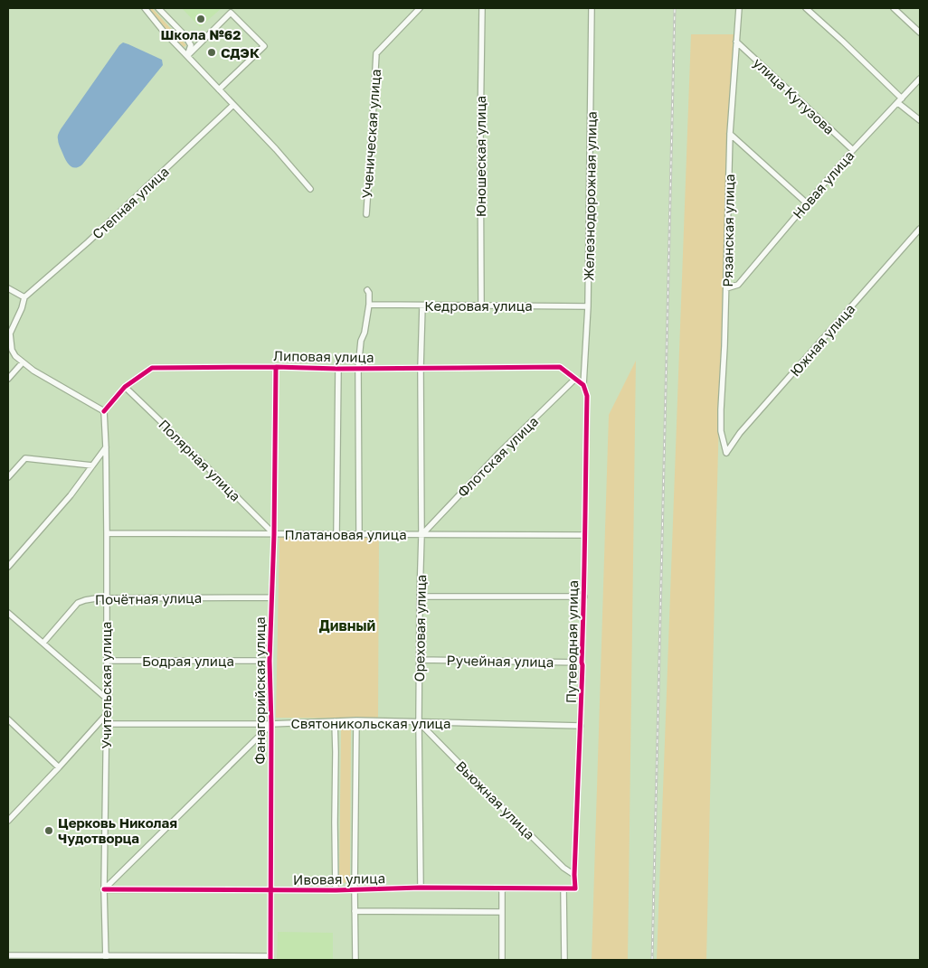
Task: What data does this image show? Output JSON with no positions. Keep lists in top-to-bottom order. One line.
{"streets":{"street":["улица Кутузова","Ученическая улица","Юношеская улица","Новая улица","Железнодорожная улица","Степная улица","Рязанская улица","Кедровая улица","Южная улица","Липовая улица","Флотская улица","Полярная улица","Платановая улица","Почётная улица","Ореховая улица","Путеводная улица","Бодрая улица","Ручейная улица","Учительская улица","Фанагорийская улица","Святоникольская улица","Вьюжная улица","Ивовая улица"]},"crossings":[["улица Кутузова","Новая улица"],["улица Кутузова","Рязанская улица"],["Юношеская улица","Кедровая улица"],["Новая улица","Рязанская улица"],["Железнодорожная улица","Кедровая улица"],["Железнодорожная улица","Путеводная улица"],["Рязанская улица","Южная улица"],["Кедровая улица","Ореховая улица"],["Липовая улица","Флотская улица"],["Липовая улица","Полярная улица"],["Липовая улица","Ореховая улица"],["Липовая улица","Учительская улица"],["Липовая улица","Фанагорийская улица"],["Флотская улица","Платановая улица"],["Флотская улица","Ореховая улица"],["Полярная улица","Платановая улица"],["Полярная улица","Фанагорийская улица"],["Платановая улица","Ореховая улица"],["Платановая улица","Путеводная улица"],["Платановая улица","Учительская улица"],["Платановая улица","Фанагорийская улица"],["Почётная улица","Учительская улица"],["Почётная улица","Фанагорийская улица"],["Ореховая улица","Ручейная улица"],["Ореховая улица","Святоникольская улица"],["Ореховая улица","Вьюжная улица"],["Ореховая улица","Ивовая улица"],["Путеводная улица","Ручейная улица"],["Путеводная улица","Святоникольская улица"],["Путеводная улица","Вьюжная улица"],["Путеводная улица","Ивовая улица"],["Бодрая улица","Учительская улица"],["Бодрая улица","Фанагорийская улица"],["Учительская улица","Святоникольская улица"],["Учительская улица","Ивовая улица"],["Фанагорийская улица","Святоникольская улица"],["Фанагорийская улица","Ивовая улица"],["Святоникольская улица","Вьюжная улица"]],"districts":["Дивный"],"places":["Школа №62","СДЭК","Церковь Николая Чудотворца"]}
